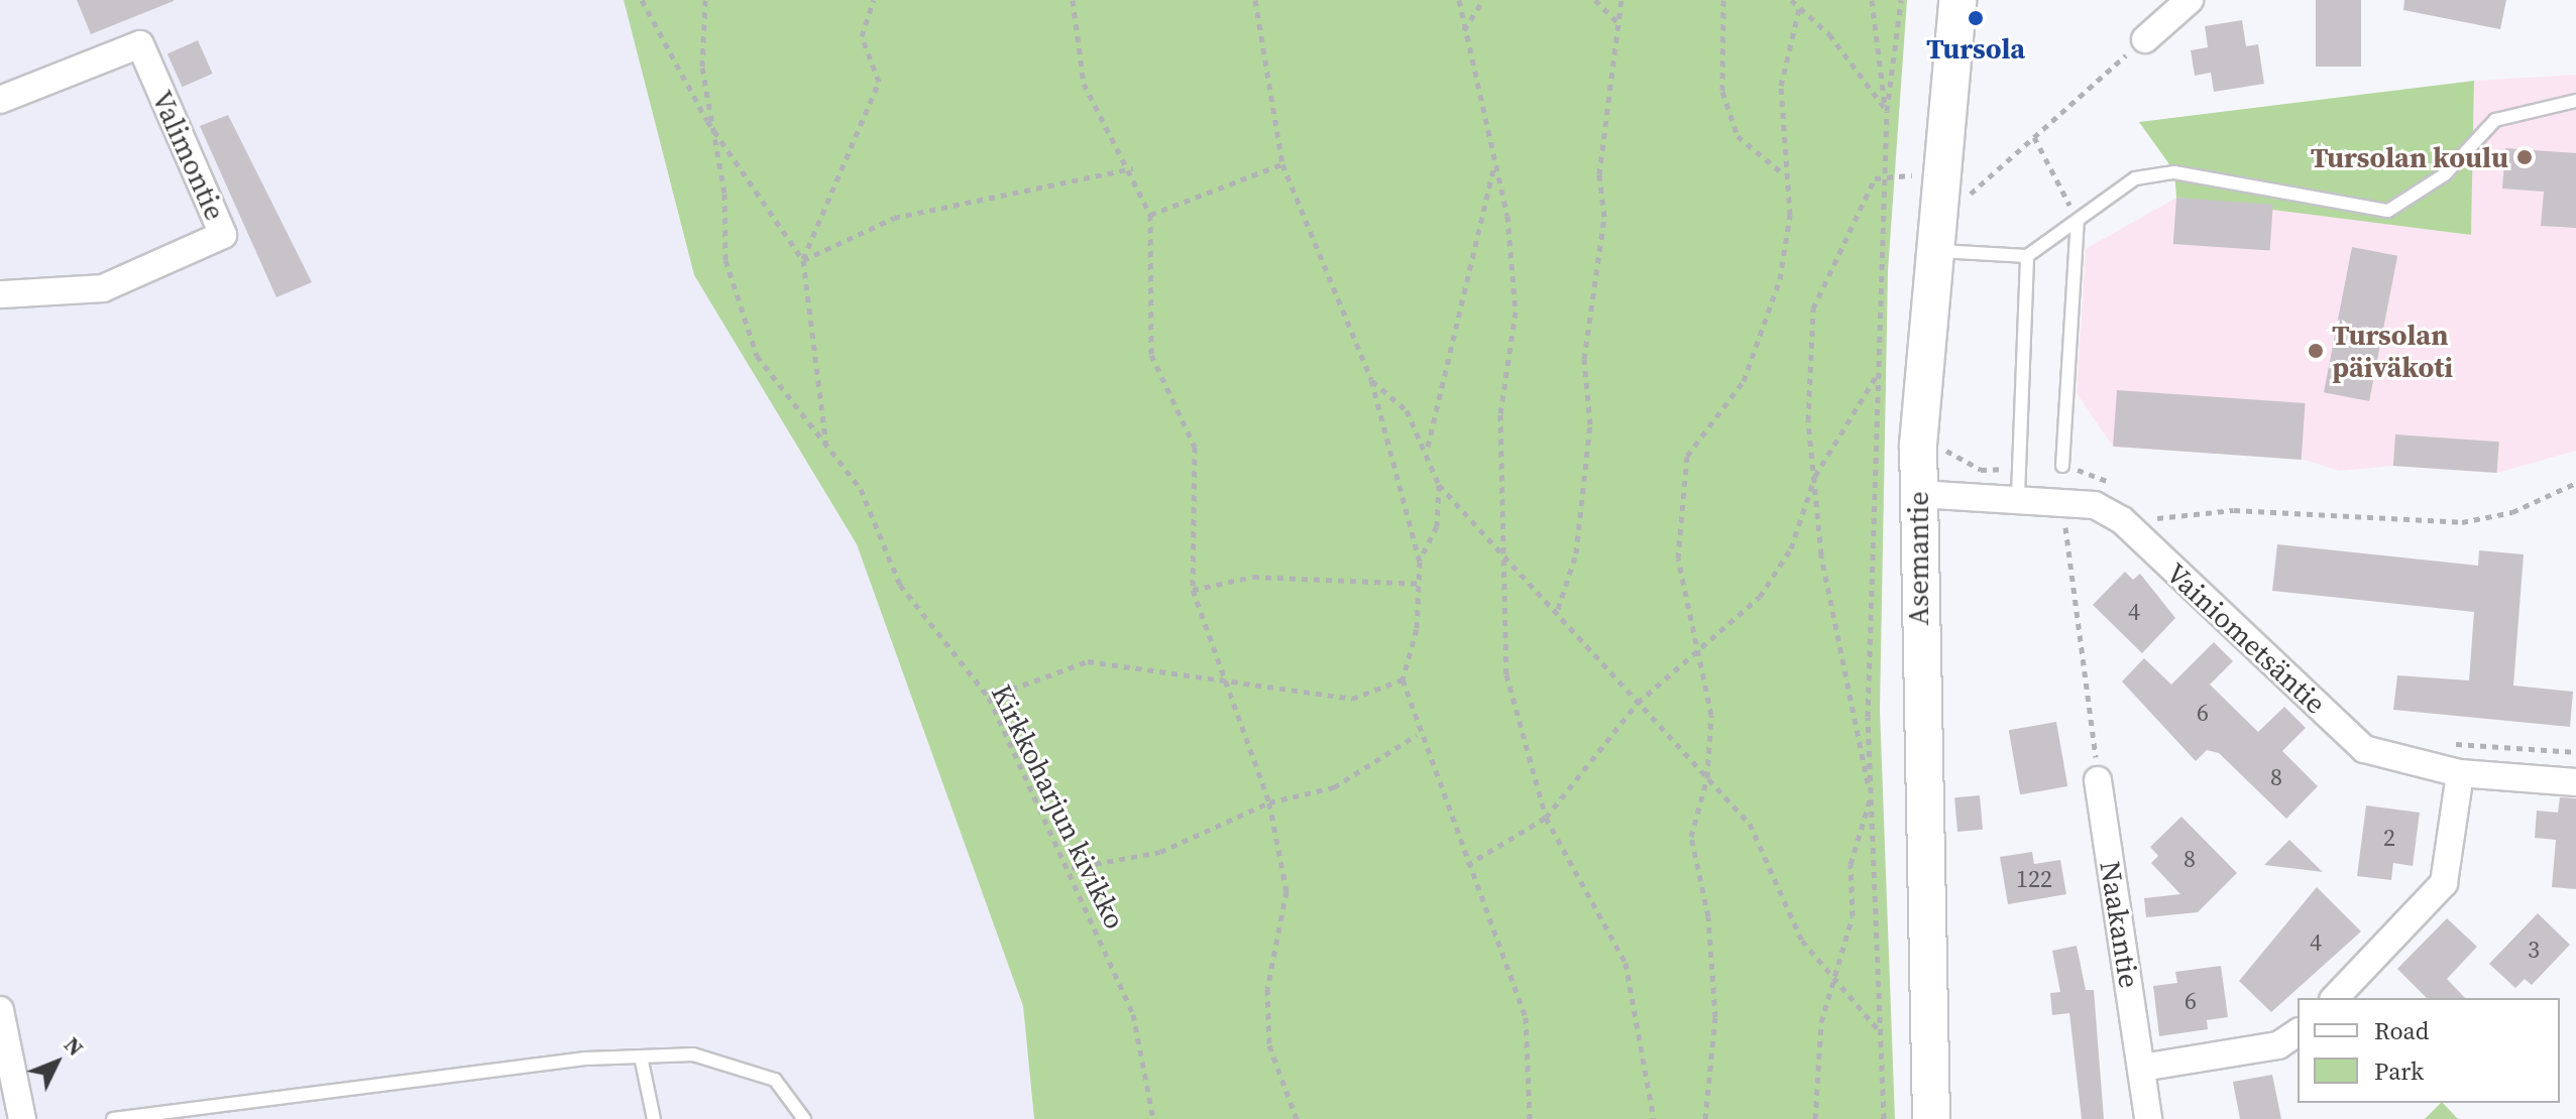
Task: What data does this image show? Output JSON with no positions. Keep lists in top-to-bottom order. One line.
{"streets":{"main road":["Asemantie"],"street":["Valimontie","Vainiometsäntie","Naakantie"],"path":["Kirkkoharjun kivikko"]},"crossings":[["Asemantie","Vainiometsäntie"]],"places":["Tursola","Tursolan koulu","Tursolan päiväkoti"],"house_numbers":["4","6","8","2","8","122","4","3","6"],"legend":["Road","Park"],"north":"top right"}
